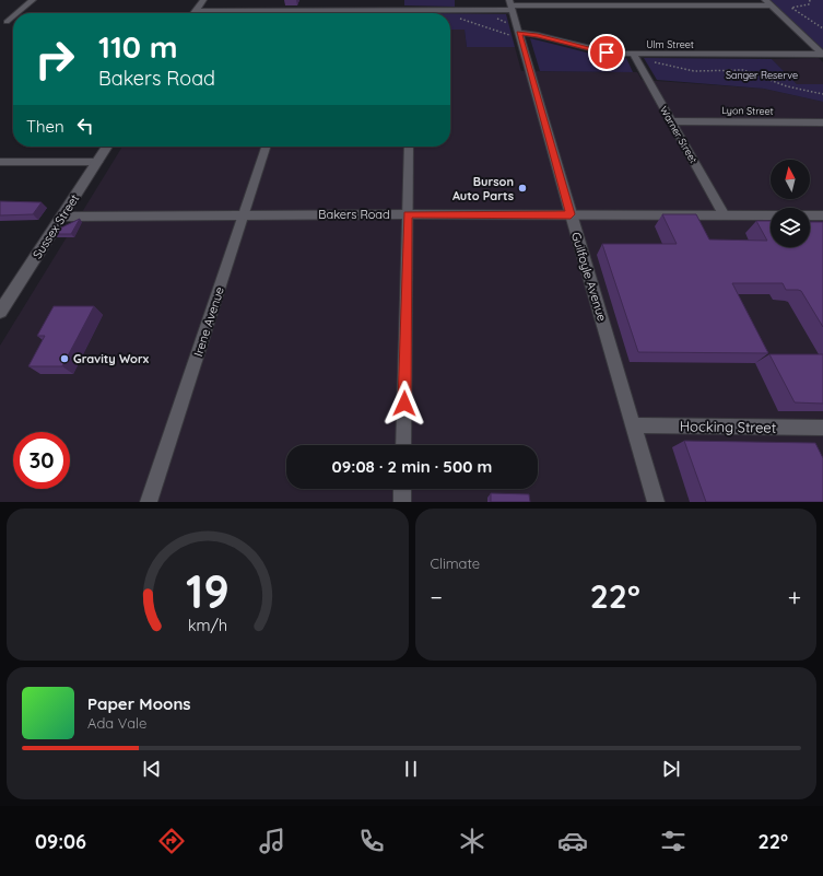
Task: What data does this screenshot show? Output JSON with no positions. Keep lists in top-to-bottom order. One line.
{"streets":{"street":["Ulm Street","Lyon Street","Warner Street","Bakers Road","Sussex Street","Guilfoyle Avenue","Irene Avenue","Hocking Street"]},"crossings":[["Ulm Street","Warner Street"],["Ulm Street","Guilfoyle Avenue"],["Lyon Street","Warner Street"],["Warner Street","Bakers Road"],["Bakers Road","Sussex Street"],["Bakers Road","Guilfoyle Avenue"],["Bakers Road","Irene Avenue"],["Guilfoyle Avenue","Hocking Street"]],"parks":["Sanger Reserve"],"places":["Burson Auto Parts","Gravity Worx"],"north":"top","page":{"turn":["110 m","Bakers Road"],"then":"Then","limit":"30","trip":"09:08 · 2 min · 500 m","tile":"Climate","heat":["−","22°","+"],"song":["Paper Moons","Ada Vale"],"tabs":["09:06","22°"],"gauge":["19","km/h"]}}
